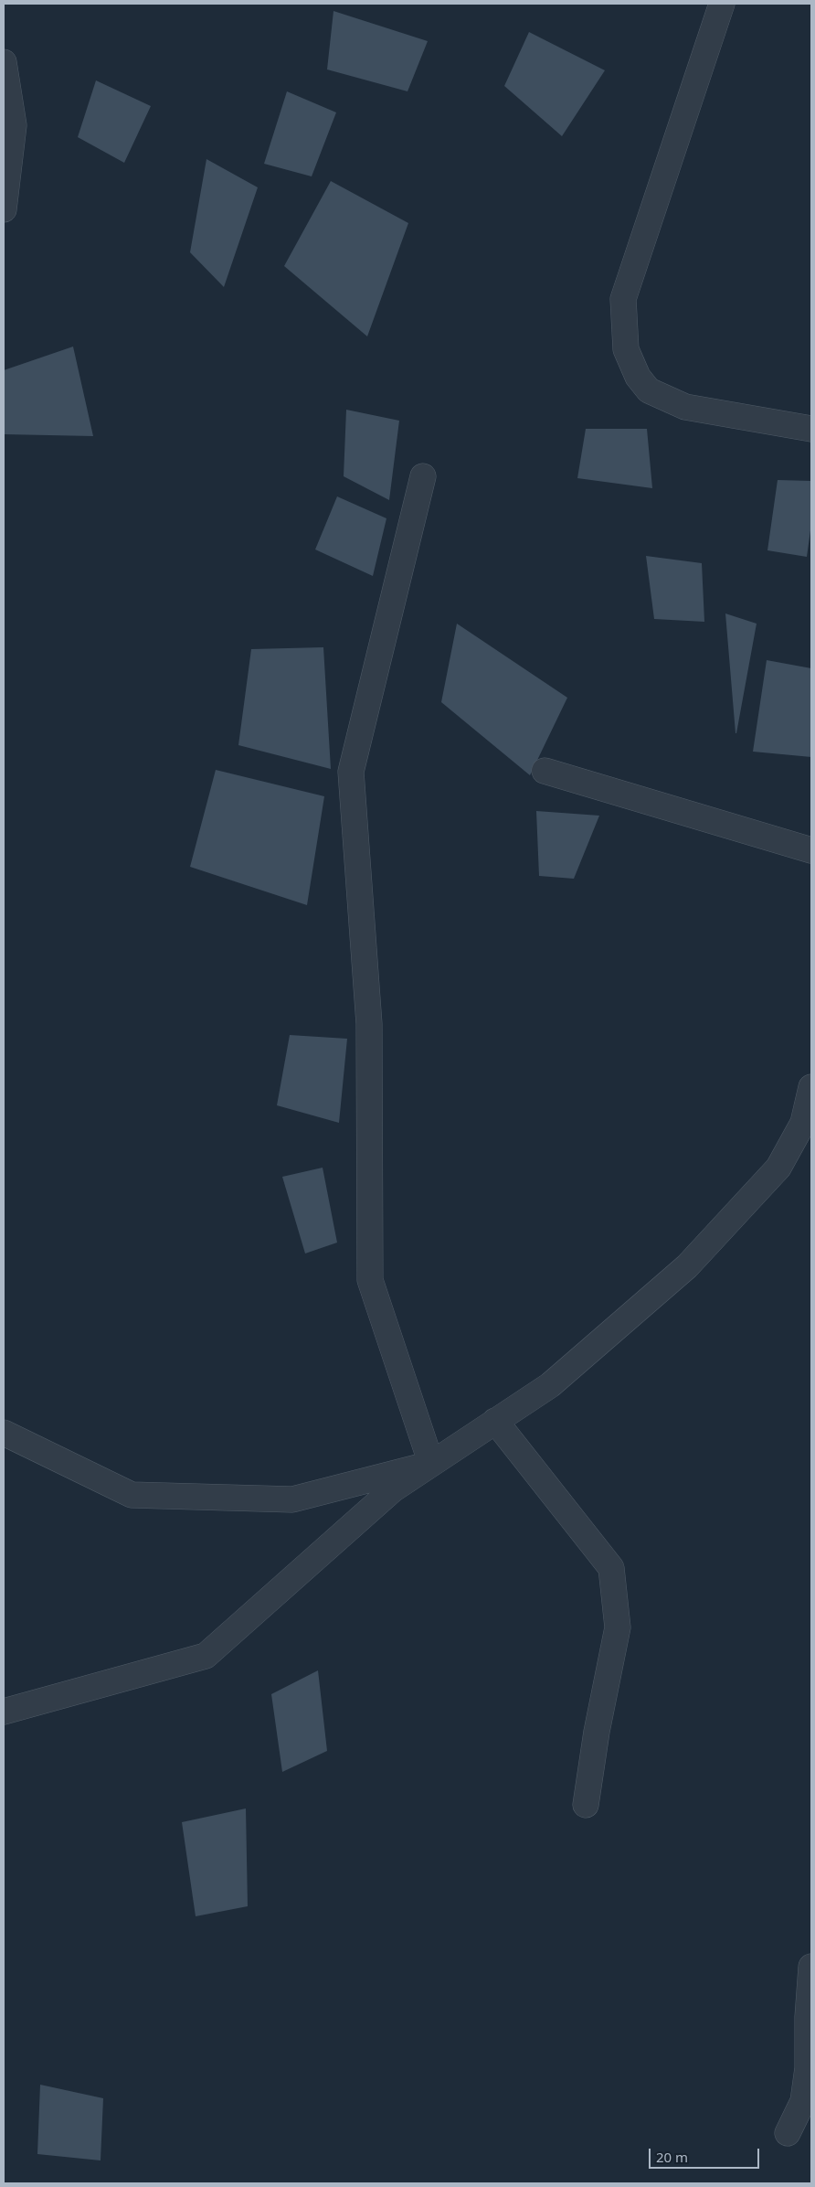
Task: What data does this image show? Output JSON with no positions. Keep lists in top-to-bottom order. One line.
{"scale_bar":"20 m"}
